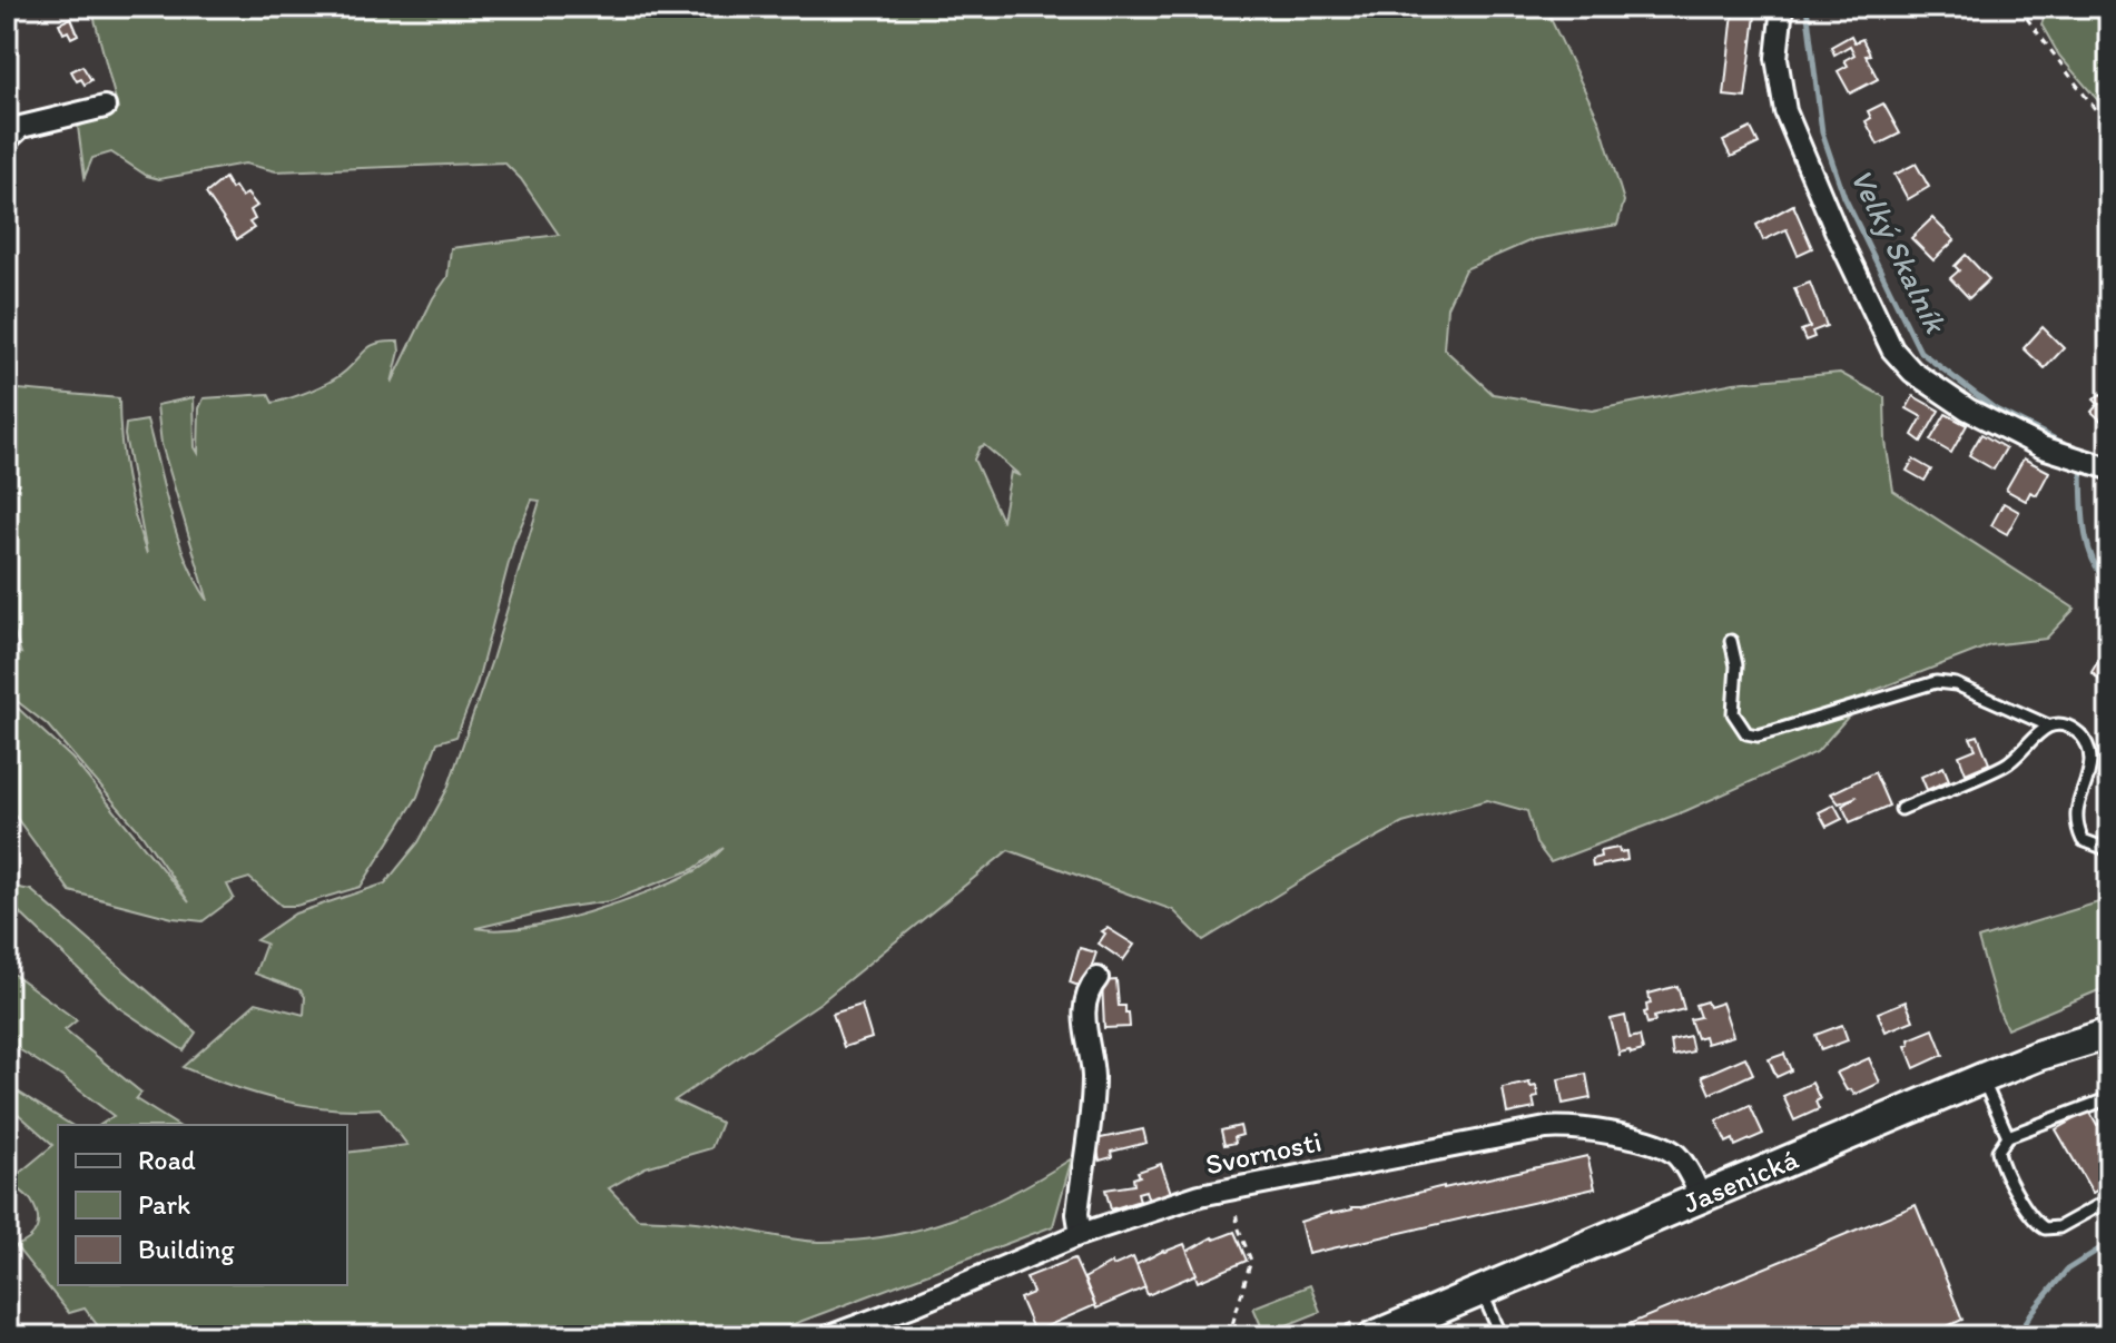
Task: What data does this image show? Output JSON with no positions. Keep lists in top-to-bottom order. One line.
{"streets":{"street":["Svornosti","Jasenická"]},"crossings":[["Svornosti","Jasenická"]],"water":["Velký Skalník"],"legend":["Road","Park","Building"]}
